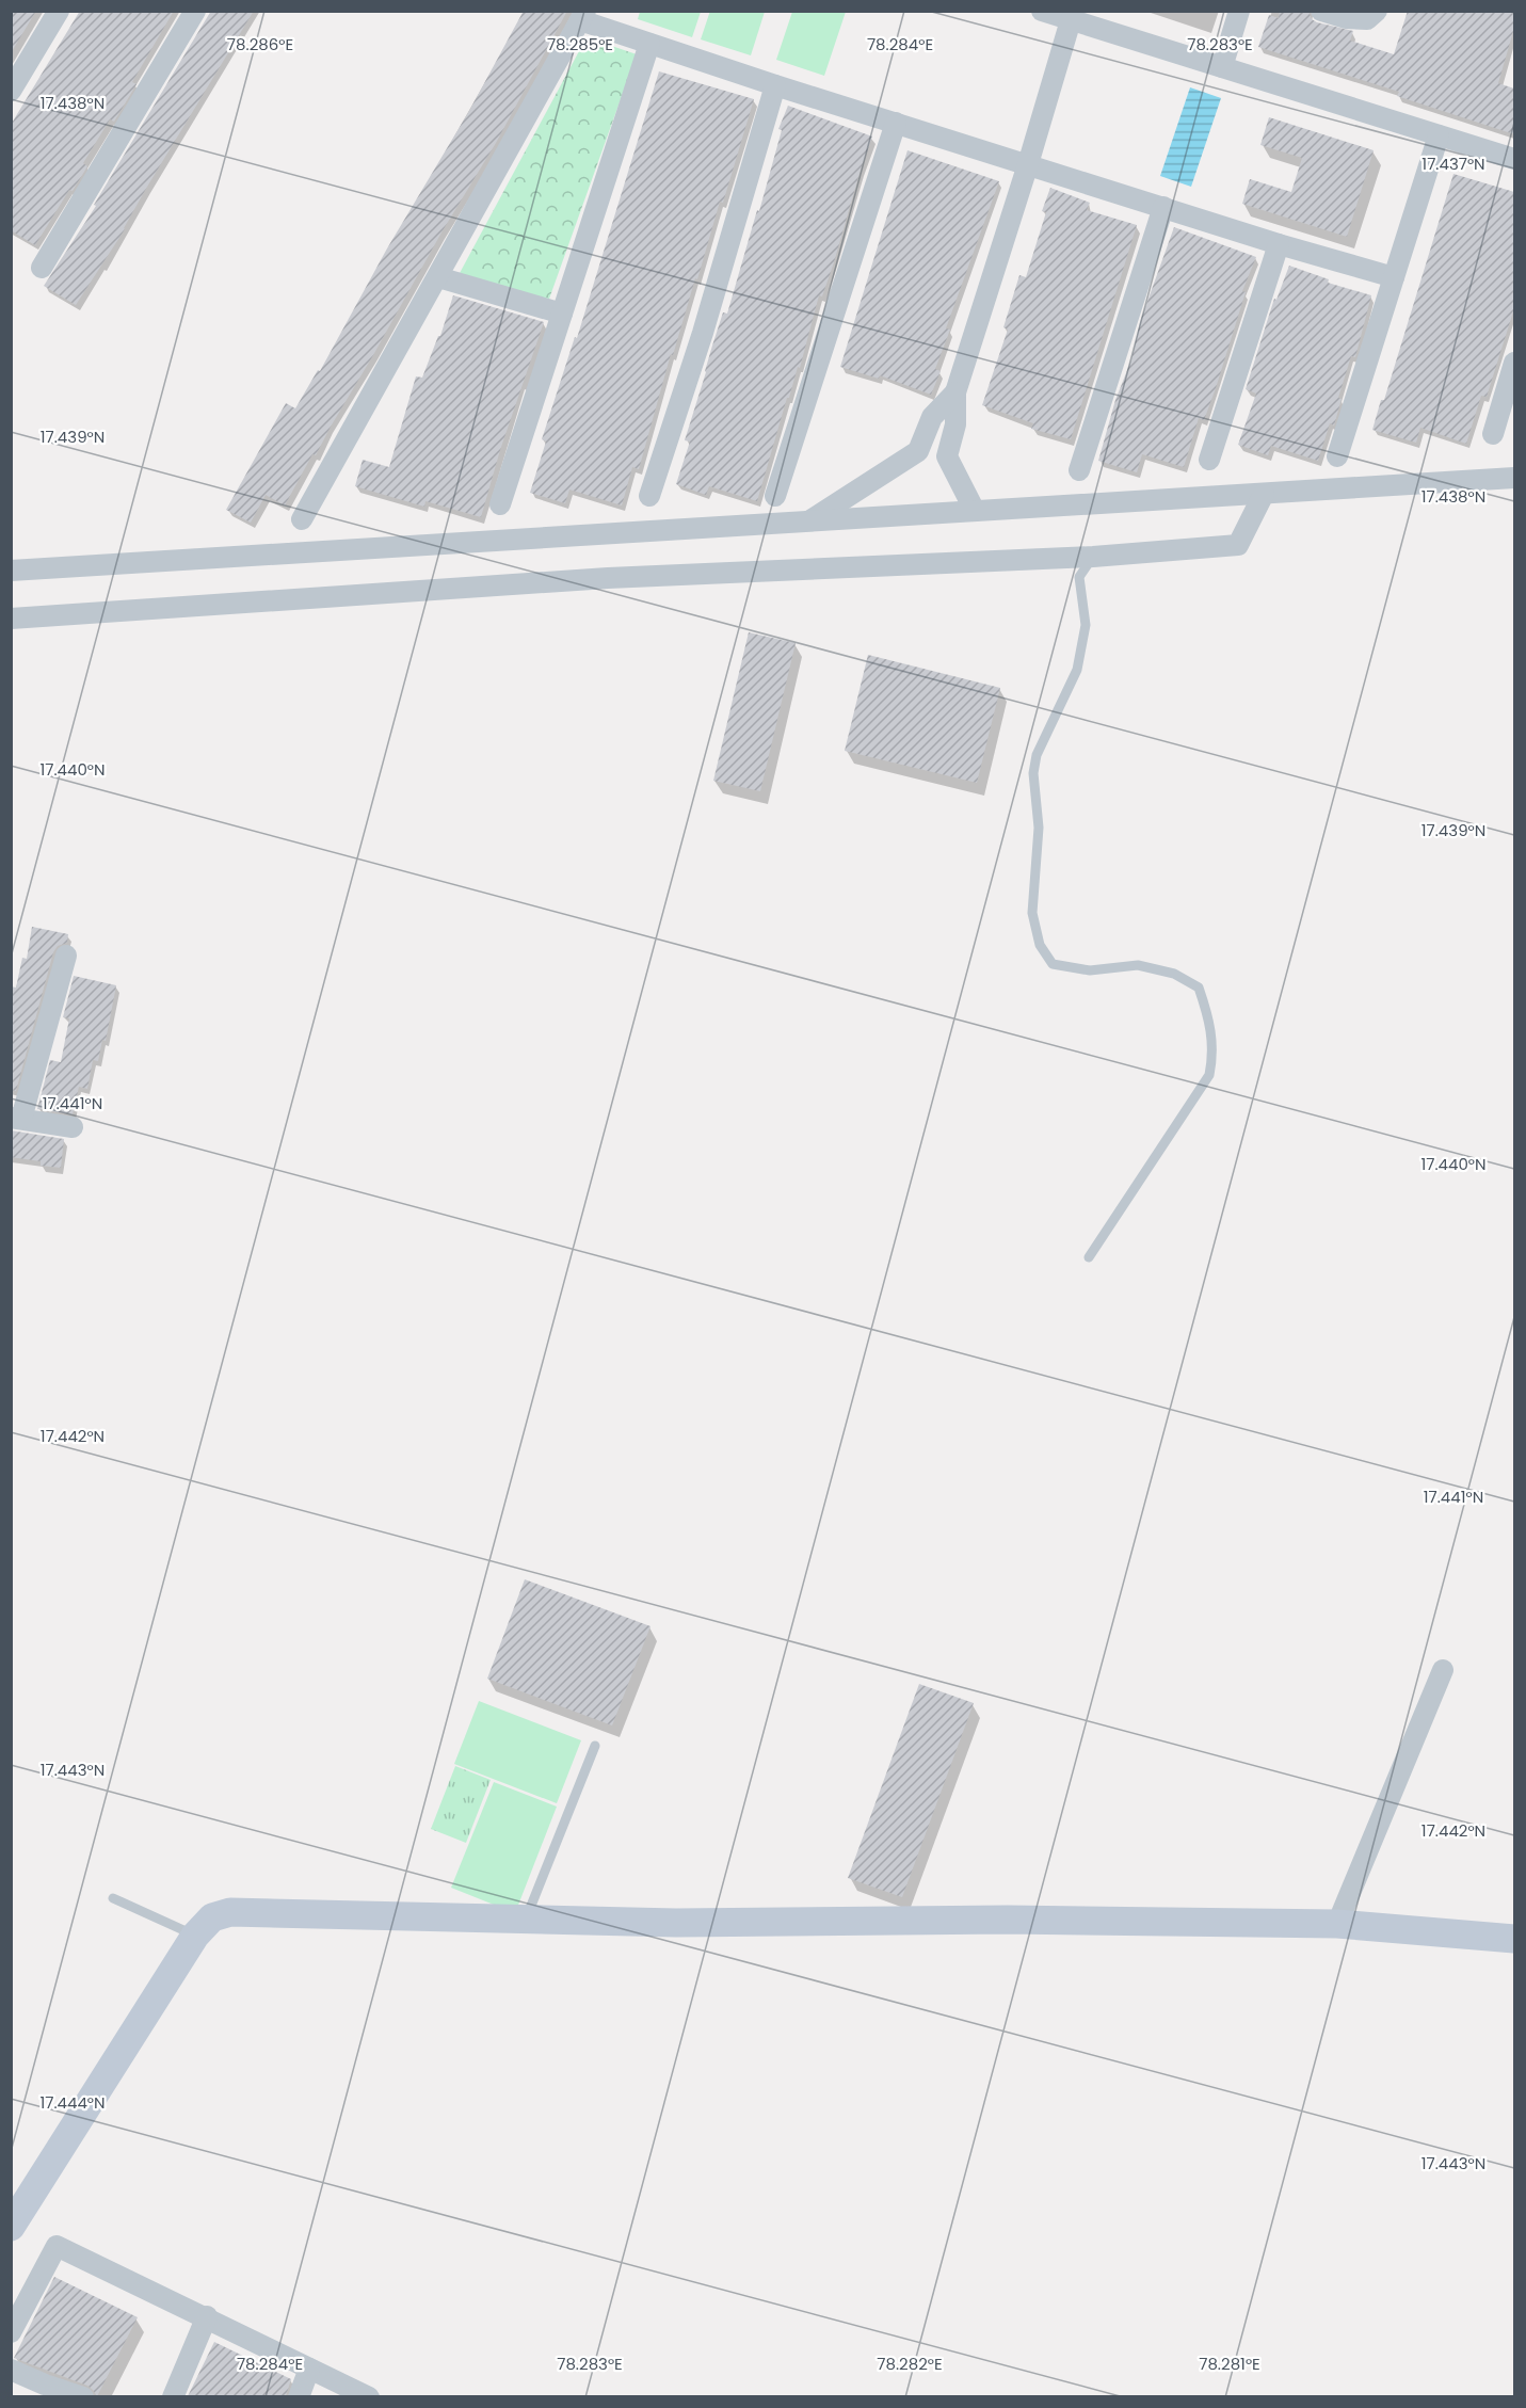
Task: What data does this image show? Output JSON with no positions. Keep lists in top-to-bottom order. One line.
{"coordinates":["78.286°E","78.285°E","78.284°E","78.283°E","17.438°N","17.437°N","17.439°N","17.440°N","17.441°N","17.442°N","17.443°N","17.444°N","78.282°E","78.281°E"]}
